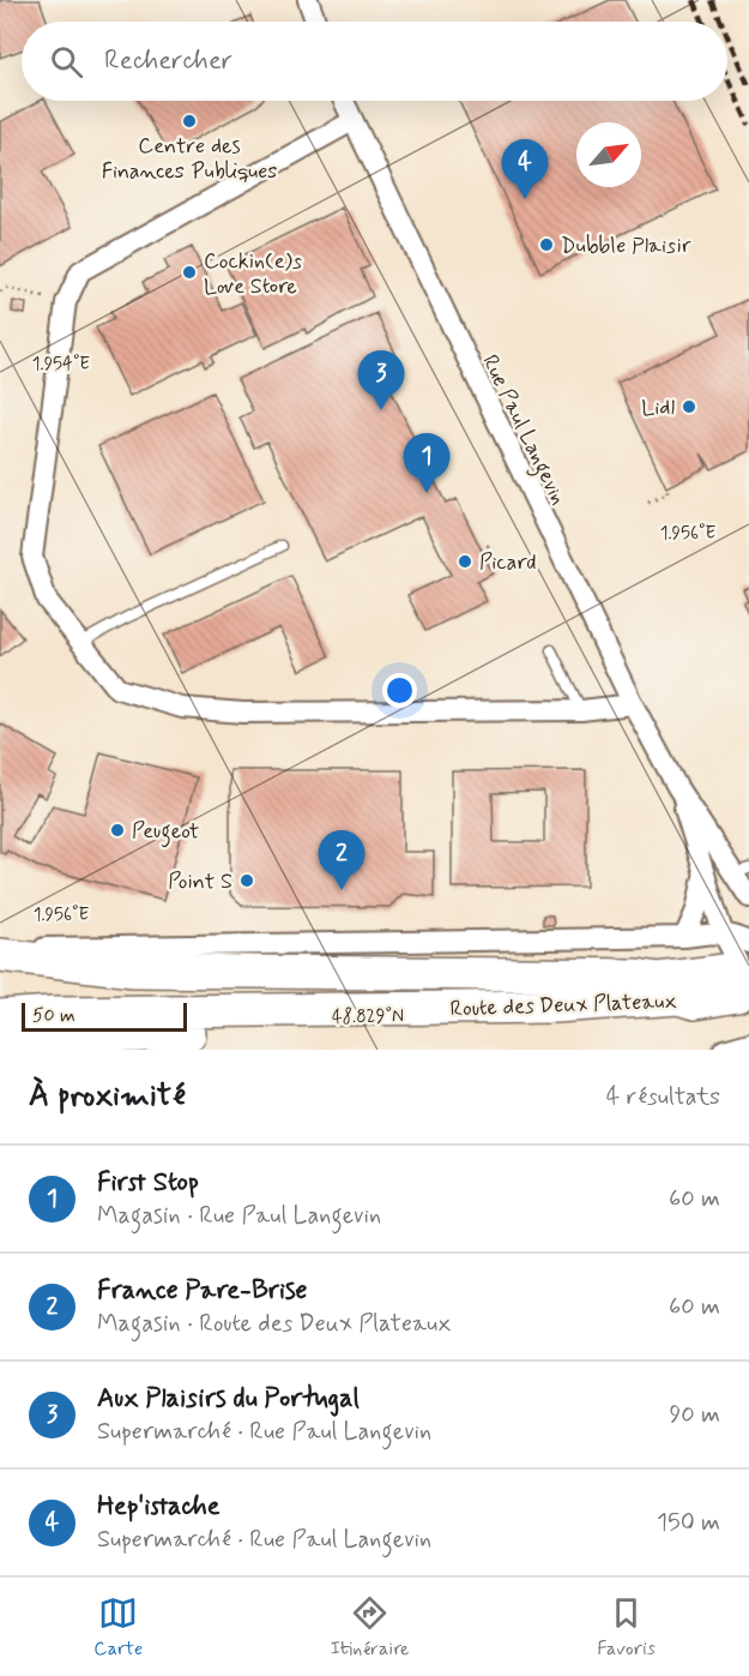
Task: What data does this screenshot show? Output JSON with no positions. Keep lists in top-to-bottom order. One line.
{"streets":{"main road":["Route des Deux Plateaux"],"street":["Rue Paul Langevin"]},"places":["Centre des Finances Publiques","Dubble Plaisir","Cockin(e)s Love Store","Lidl","Picard","Peugeot","Point S"],"scale_bar":"50 m","north":"top right","page":{"search":"Rechercher","pins":["4","3","1","2"],"scale":"50 m","heading":["À proximité","4 résultats"],"list":[{"mark":"1","name":"First Stop","note":"Magasin · Rue Paul Langevin","value":"60 m"},{"mark":"2","name":"France Pare-Brise","note":"Magasin · Route des Deux Plateaux","value":"60 m"},{"mark":"3","name":"Aux Plaisirs du Portugal","note":"Supermarché · Rue Paul Langevin","value":"90 m"},{"mark":"4","name":"Hep'istache","note":"Supermarché · Rue Paul Langevin","value":"150 m"}],"nav":["Carte","Itinéraire","Favoris"]},"coordinates":["1.954°E","1.956°E","48.829°N"]}
